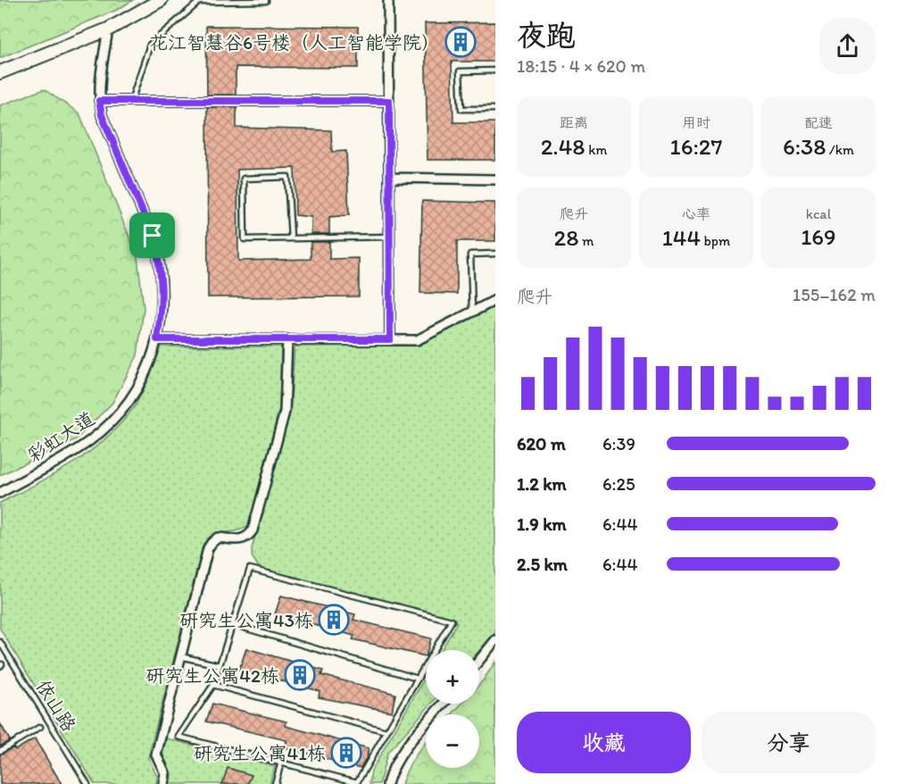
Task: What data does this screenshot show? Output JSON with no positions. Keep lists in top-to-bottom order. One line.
{"streets":{"street":["彩虹大道"],"lane":["依山路"]},"places":{"building":["花江智慧谷6号楼（人工智能学院）","研究生公寓43栋","研究生公寓42栋","研究生公寓41栋"]},"page":{"heading":["夜跑","18:15 · 4 × 620 m"],"stats":[["距离","2.48 km"],["用时","16:27"],["配速","6:38 /km"],["爬升","28 m"],["心率","144 bpm"],["kcal","169"]],"chart":["爬升","155–162 m"],"list":[{"name":"620 m","note":"6:39"},{"name":"1.2 km","note":"6:25"},{"name":"1.9 km","note":"6:44"},{"name":"2.5 km","note":"6:44"}],"map_buttons":["+","−"],"buttons":["收藏","分享"]}}
